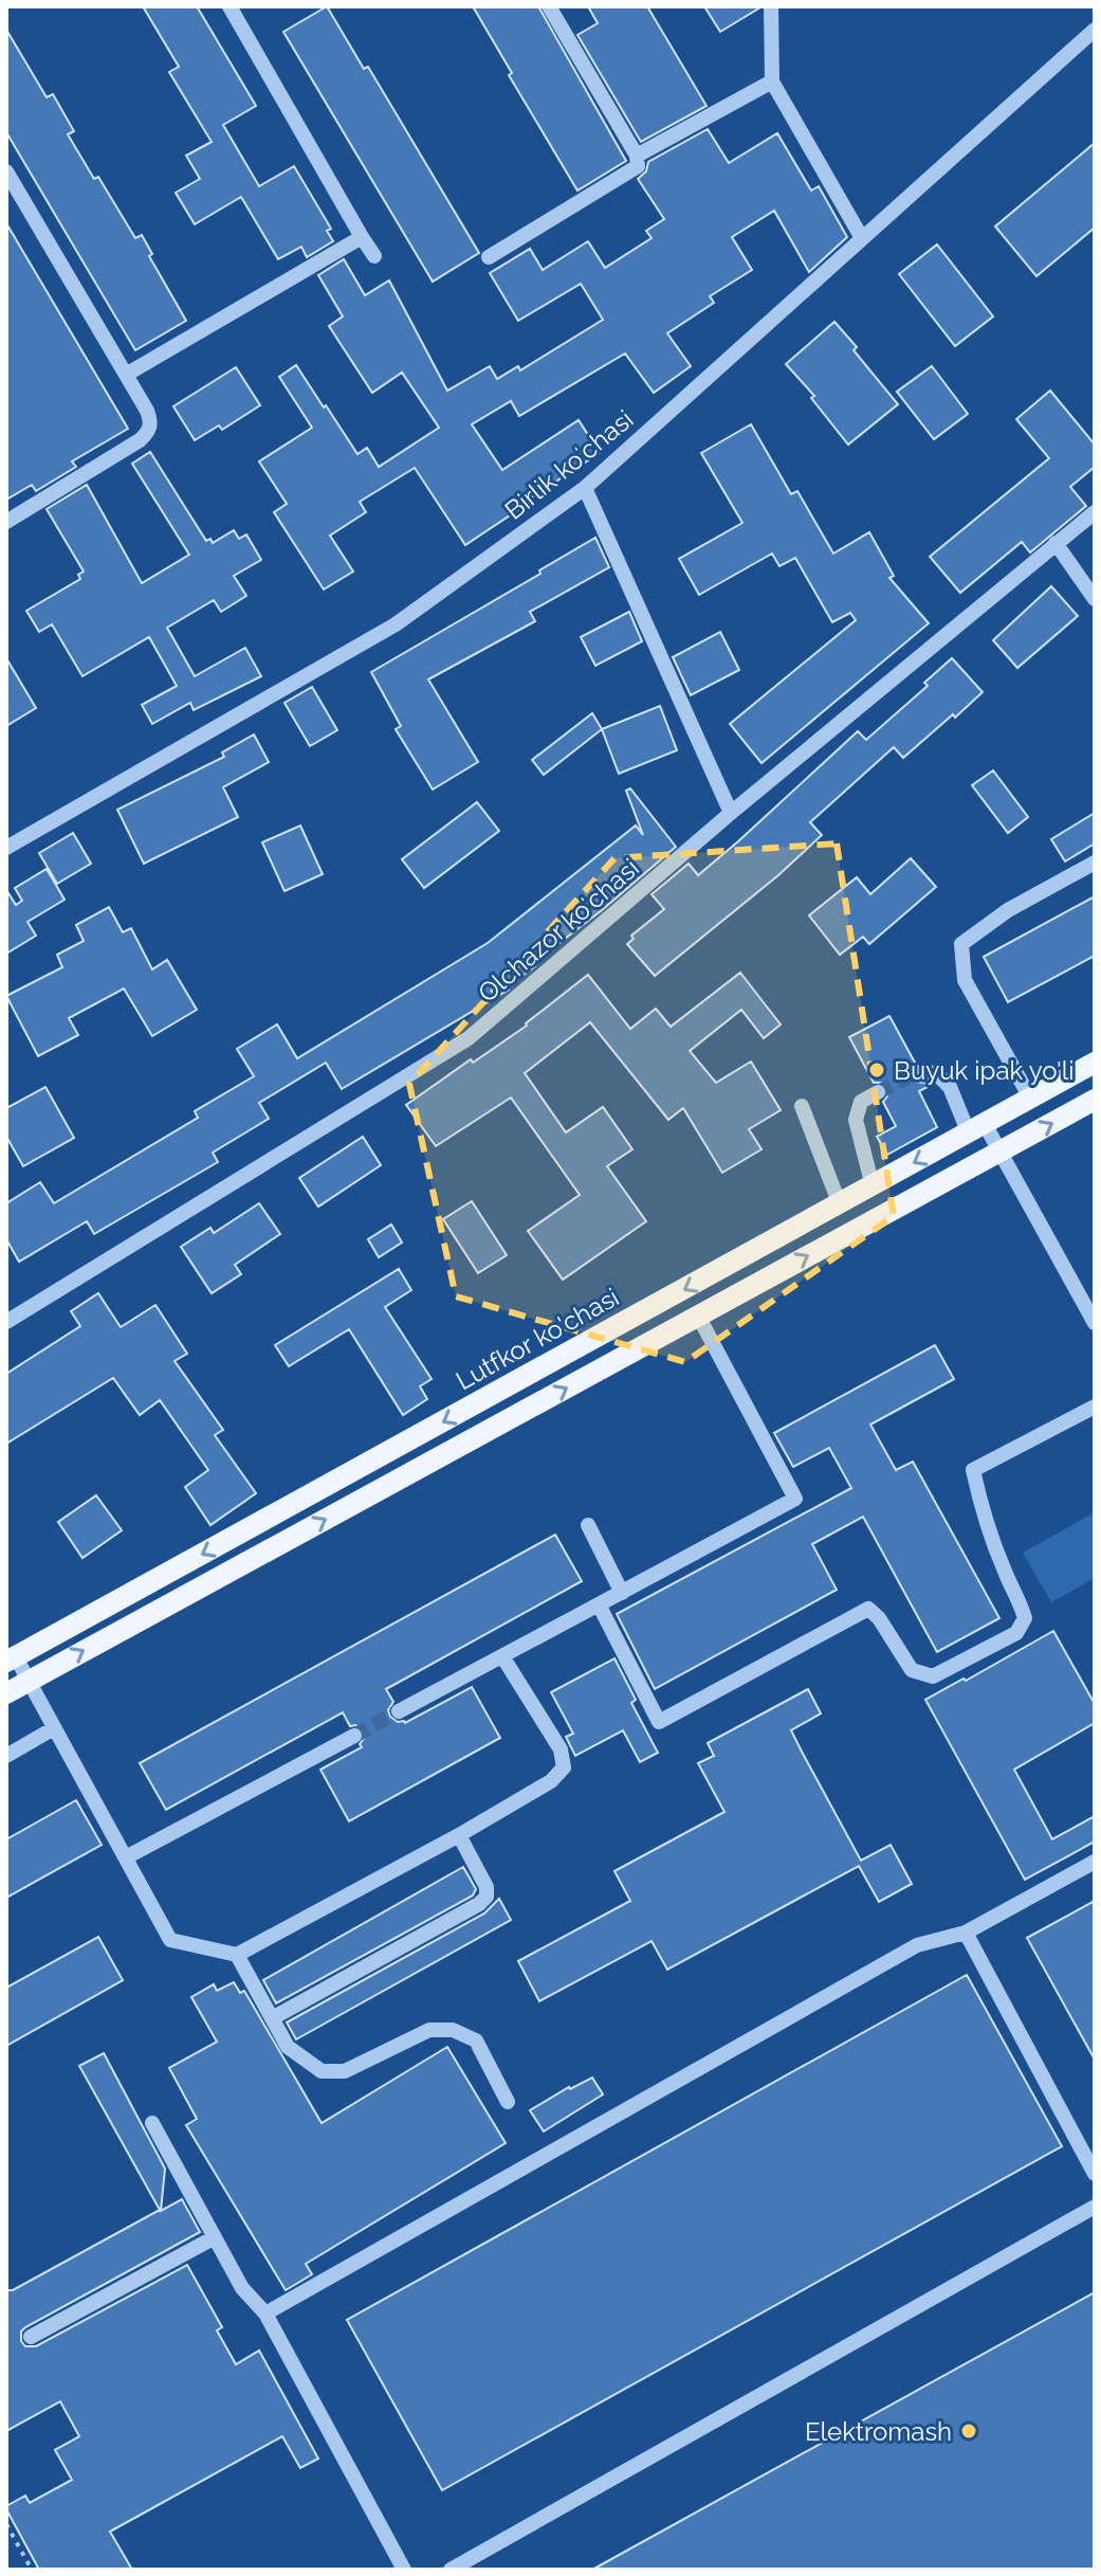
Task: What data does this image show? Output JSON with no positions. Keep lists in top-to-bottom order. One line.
{"streets":{"main road":["Lutfkor ko'chasi"],"street":["Birlik koʻchasi","Olchazor koʻchasi"]},"places":["Buyuk ipak yo'li","Elektromash"]}
